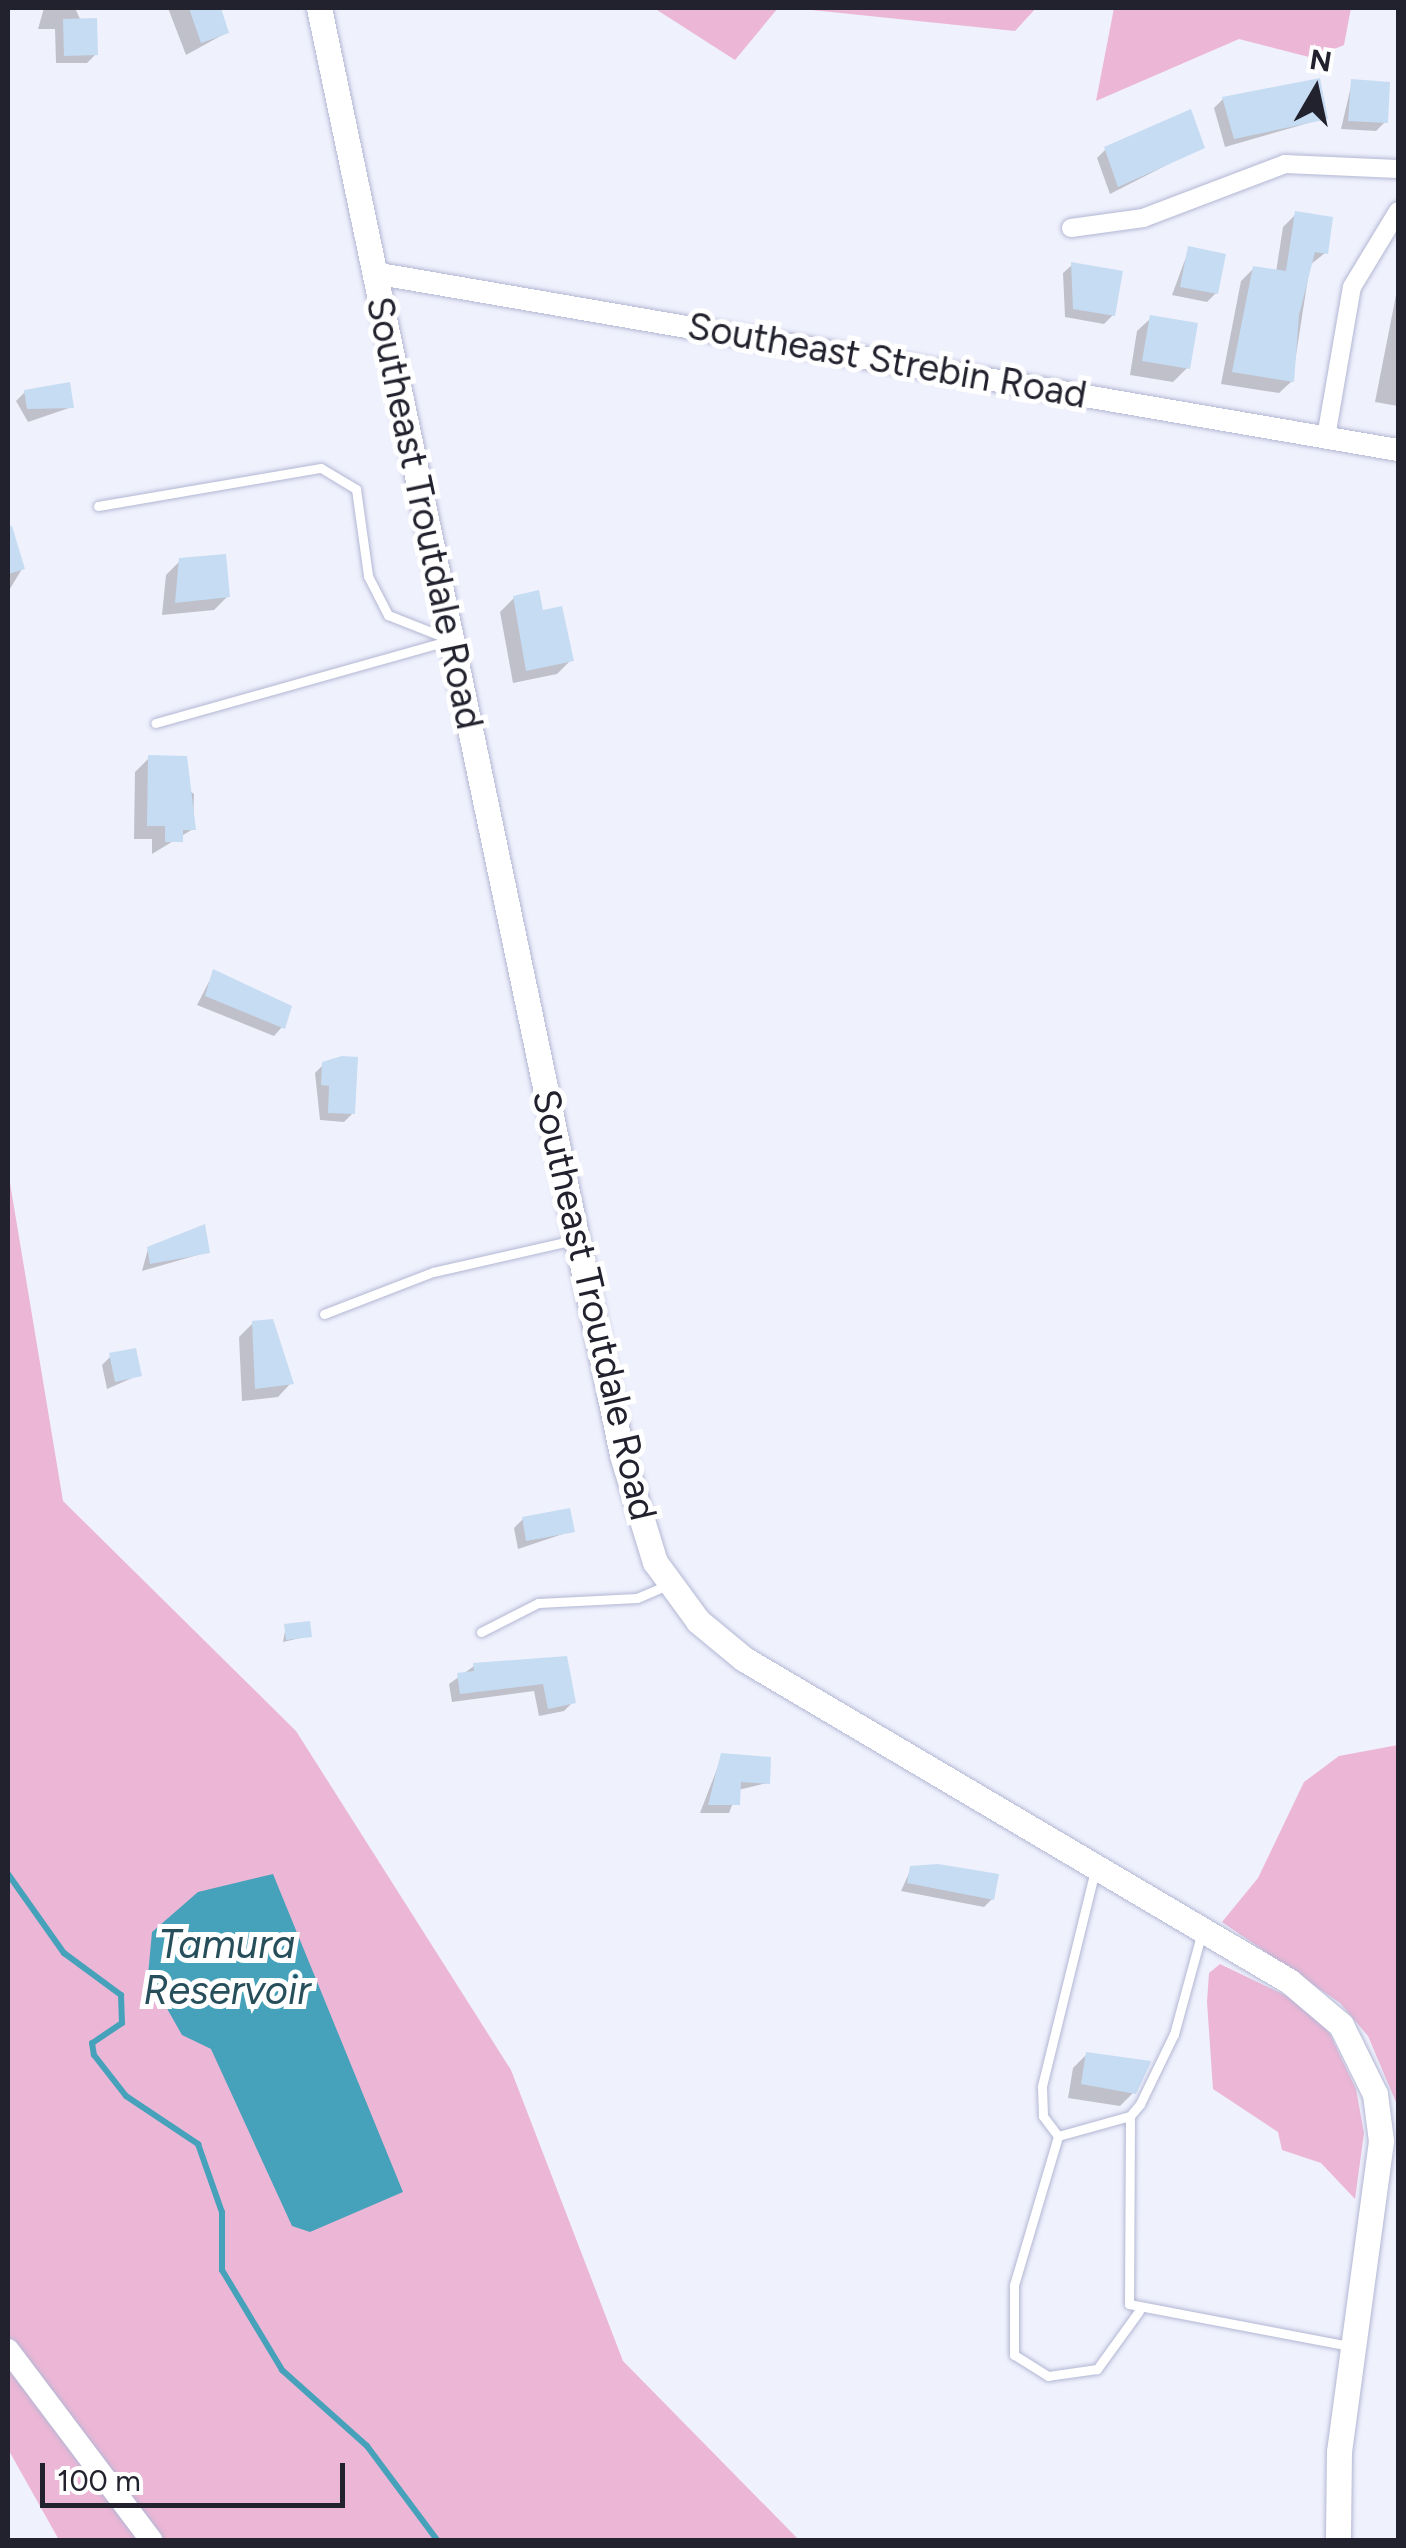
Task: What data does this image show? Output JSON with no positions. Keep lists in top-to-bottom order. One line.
{"streets":{"main road":["Southeast Troutdale Road"],"street":["Southeast Strebin Road"]},"crossings":[["Southeast Strebin Road","Southeast Troutdale Road"]],"water":["Tamura Reservoir"],"scale_bar":"100 m","north":"top"}
